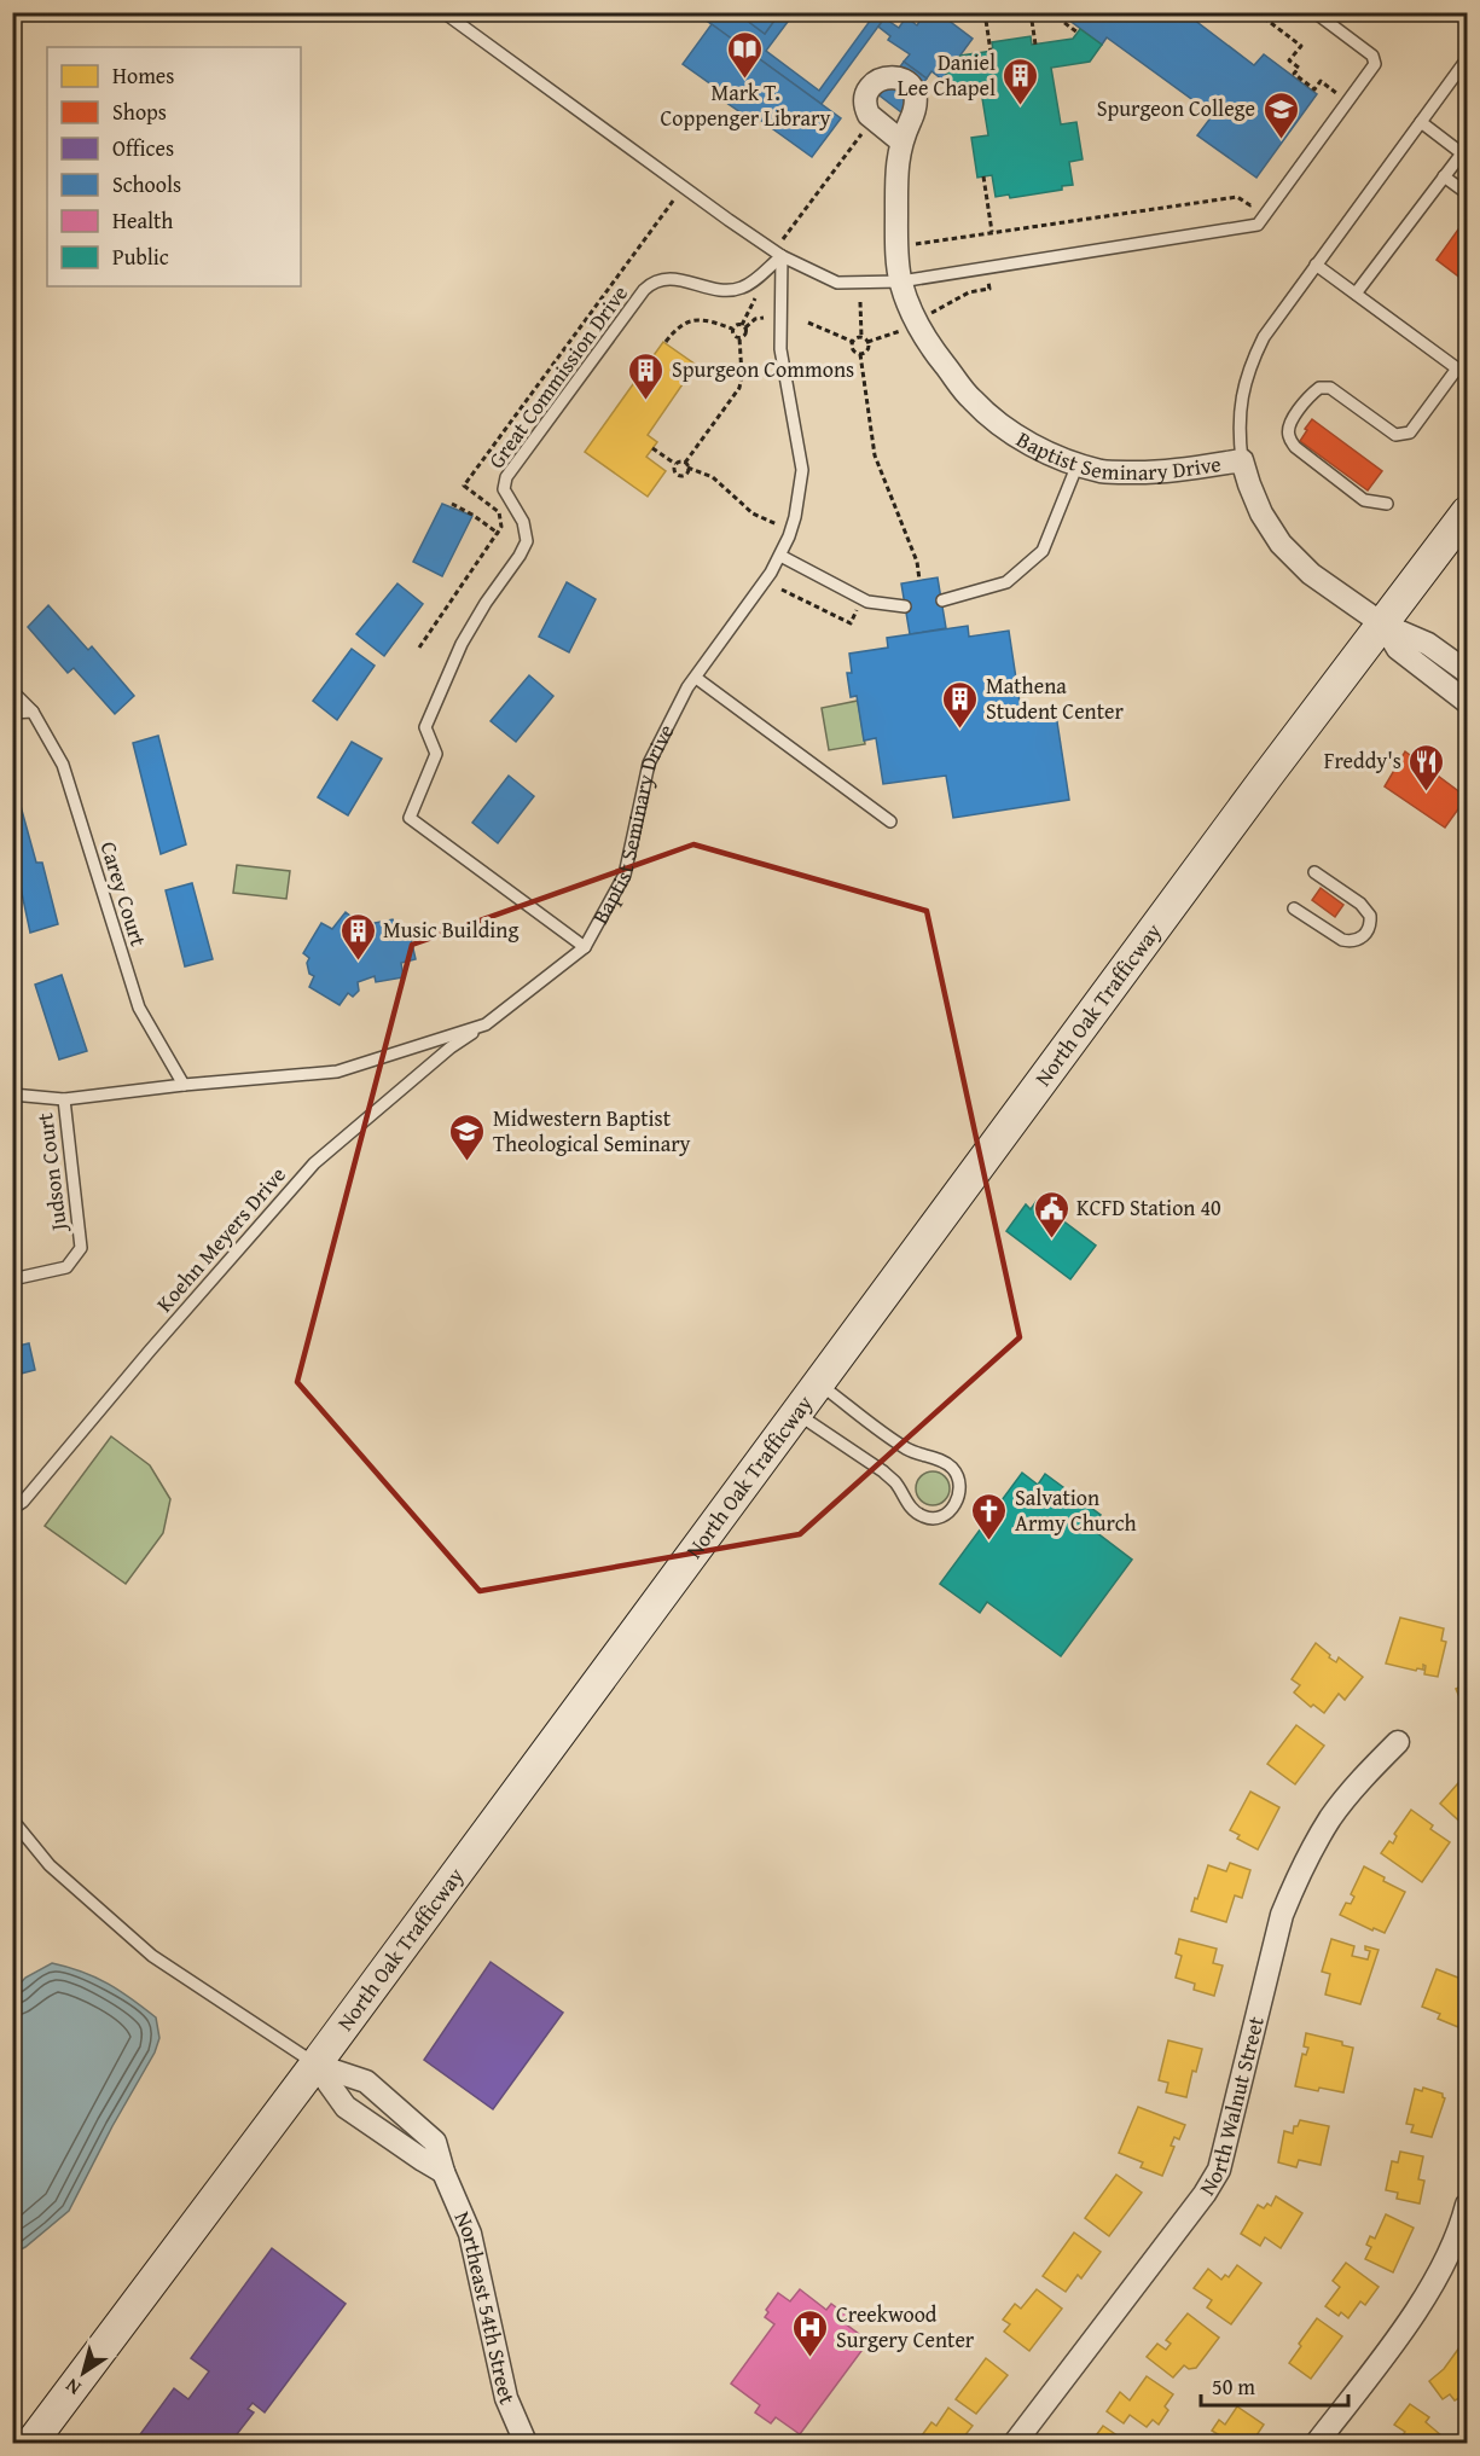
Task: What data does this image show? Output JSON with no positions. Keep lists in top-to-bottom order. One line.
{"streets":{"main road":["North Oak Trafficway"],"street":["Baptist Seminary Drive","North Walnut Street","Northeast 54th Street"],"lane":["Great Commission Drive","Carey Court","Judson Court","Koehn Meyers Drive"]},"crossings":[["Great Commission Drive","Baptist Seminary Drive"],["Baptist Seminary Drive","Carey Court"],["Baptist Seminary Drive","North Oak Trafficway"],["Baptist Seminary Drive","Judson Court"],["Baptist Seminary Drive","Koehn Meyers Drive"],["North Oak Trafficway","Northeast 54th Street"]],"places":{"library":["Mark T. Coppenger Library"],"building":["Daniel Lee Chapel","Spurgeon Commons","Mathena Student Center","Music Building"],"school or university":["Spurgeon College","Midwestern Baptist Theological Seminary"],"restaurant":["Freddy's"],"public building":["KCFD Station 40"],"church":["Salvation Army Church"],"hospital":["Creekwood Surgery Center"]},"legend":["Homes","Shops","Offices","Schools","Health","Public"],"scale_bar":"50 m","north":"bottom left"}
